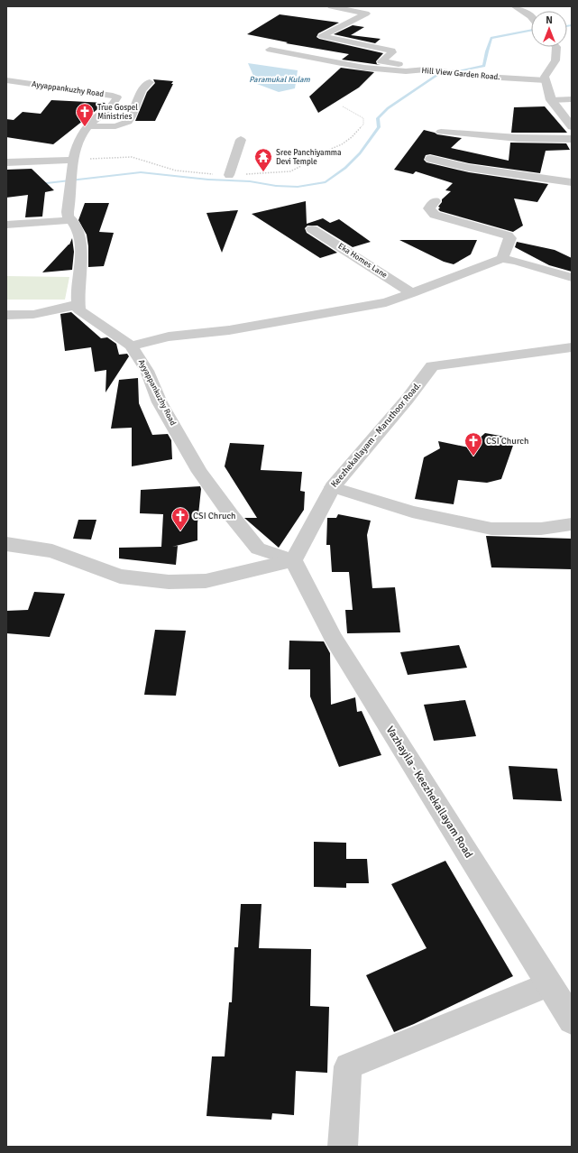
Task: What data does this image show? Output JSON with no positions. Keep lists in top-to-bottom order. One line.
{"streets":{"street":["Hill View Garden Road.","Ayyappankuzhy Road","Eka Homes Lane","Keezhekallayam - Maruthoor Road.","Vazhayila - Keezhekallayam Road"]},"crossings":[["Ayyappankuzhy Road","Keezhekallayam - Maruthoor Road."],["Ayyappankuzhy Road","Vazhayila - Keezhekallayam Road"],["Keezhekallayam - Maruthoor Road.","Vazhayila - Keezhekallayam Road"]],"water":["Paramukal Kulam"],"places":{"church":["True Gospel Ministries","CSI Church","CSI Chruch"],"temple":["Sree Panchiyamma Devi Temple"]},"north":"top"}
